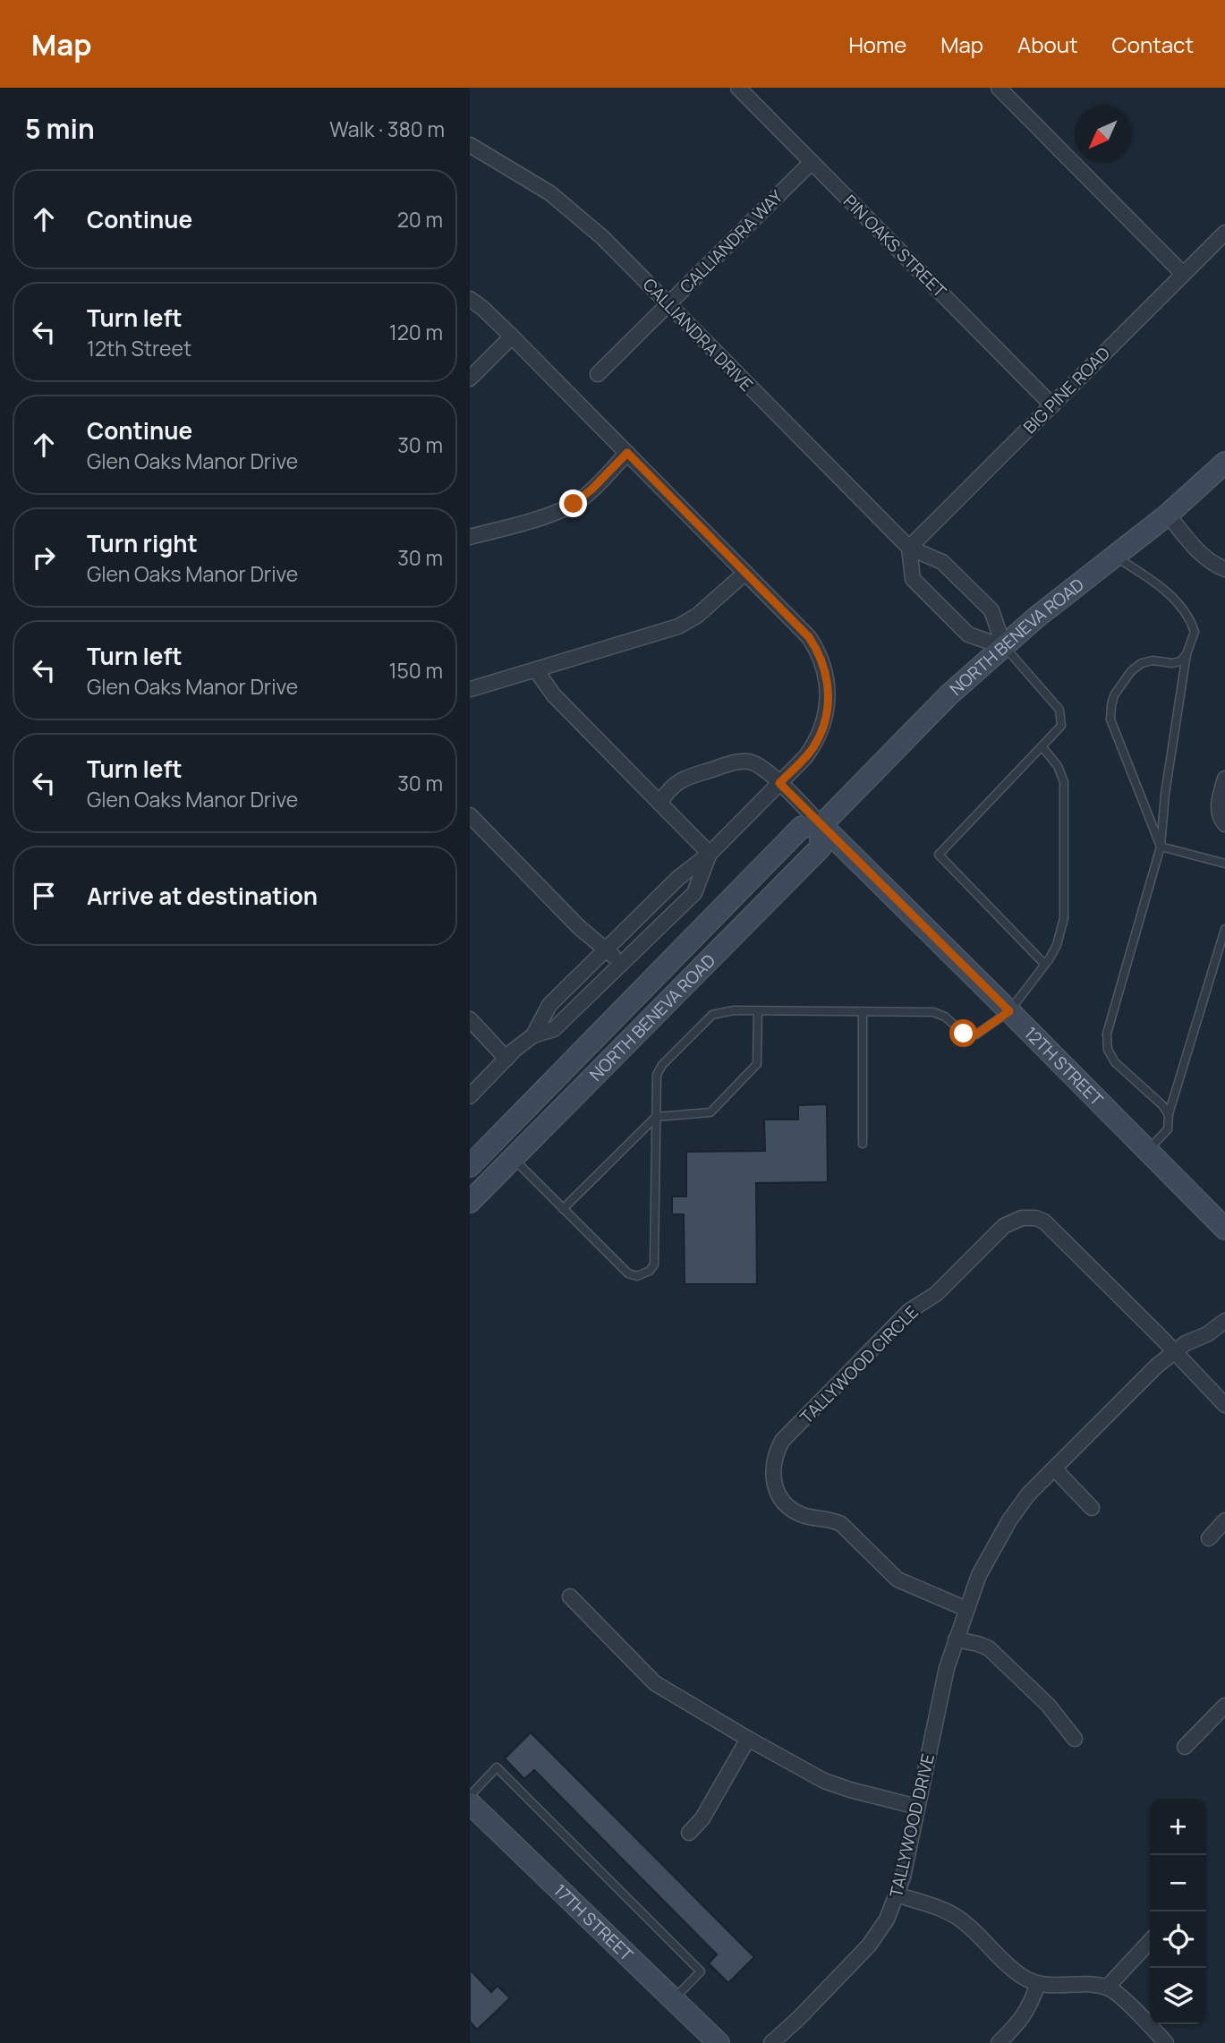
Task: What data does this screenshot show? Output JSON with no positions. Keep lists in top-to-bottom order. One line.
{"streets":{"main road":["NORTH BENEVA ROAD","12TH STREET","17TH STREET"],"street":["CALLIANDRA WAY","PIN OAKS STREET","CALLIANDRA DRIVE","BIG PINE ROAD","TALLYWOOD CIRCLE","TALLYWOOD DRIVE"]},"crossings":[["CALLIANDRA WAY","PIN OAKS STREET"],["CALLIANDRA WAY","CALLIANDRA DRIVE"],["PIN OAKS STREET","BIG PINE ROAD"],["CALLIANDRA DRIVE","BIG PINE ROAD"],["CALLIANDRA DRIVE","NORTH BENEVA ROAD"],["NORTH BENEVA ROAD","12TH STREET"],["TALLYWOOD CIRCLE","TALLYWOOD DRIVE"]],"north":"bottom left","page":{"header":"Map","nav":["Home","Map","About","Contact"],"heading":["5 min","Walk · 380 m"],"list":[["Continue","20 m"],["Turn left","12th Street","120 m"],["Continue","Glen Oaks Manor Drive","30 m"],["Turn right","Glen Oaks Manor Drive","30 m"],["Turn left","Glen Oaks Manor Drive","150 m"],["Turn left","Glen Oaks Manor Drive","30 m"],"Arrive at destination"],"map_buttons":["+","−"]}}
